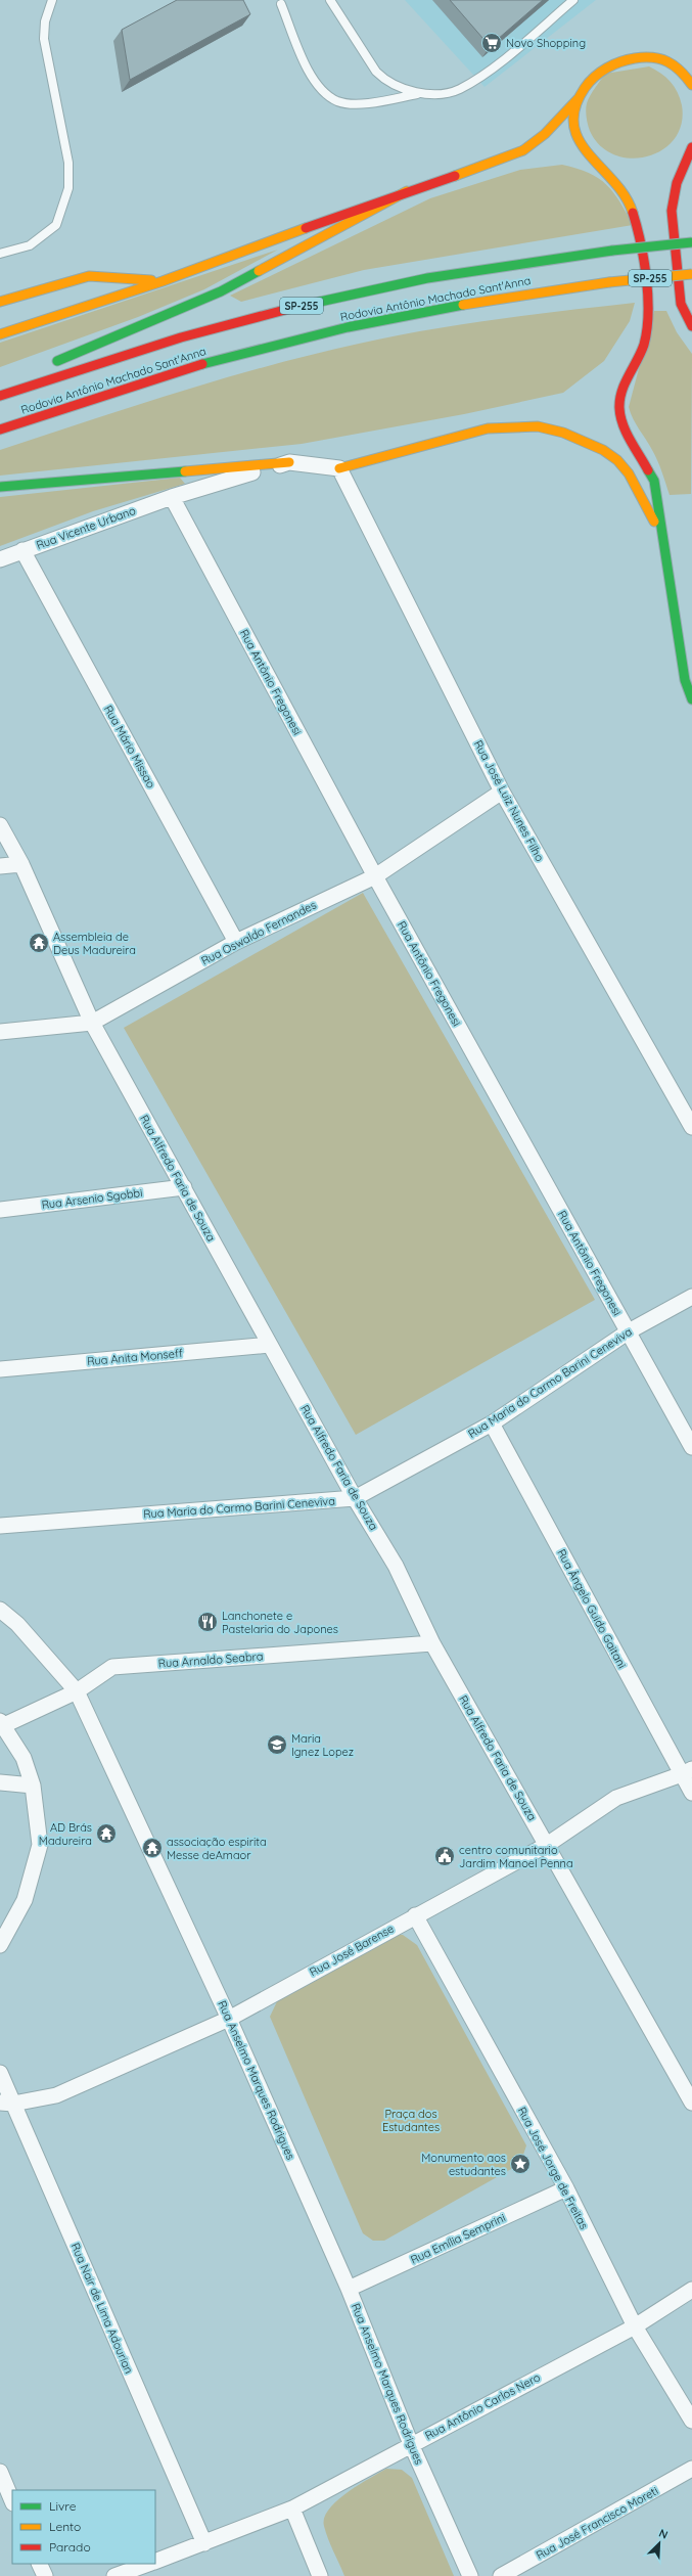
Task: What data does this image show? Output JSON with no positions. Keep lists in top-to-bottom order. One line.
{"streets":{"main road":["SP-255","Rodovia Antônio Machado Sant'Anna"],"street":["Rua Vicente Urbano","Rua Antônio Fregonesi","Rua Mário Missao","Rua José Luiz Nunes Filho","Rua Oswaldo Fernandes","Rua Alfredo Faria de Souza","Rua Arsenio Sgobbi","Rua Anita Monseff","Rua Maria do Carmo Barini Ceneviva","Rua Ângelo Guido Gaitani","Rua Arnaldo Seabra","Rua José Barense","Rua Anselmo Marques Rodrigues","Rua José Jorge de Freitas","Rua Emília Semprini","Rua Nair de Lima Adourian","Rua Antônio Carlos Nero","Rua José Francisco Moreti"]},"crossings":[["Rua Vicente Urbano","Rua Antônio Fregonesi"],["Rua Vicente Urbano","Rua Mário Missao"],["Rua Antônio Fregonesi","Rua Oswaldo Fernandes"],["Rua Antônio Fregonesi","Rua Maria do Carmo Barini Ceneviva"],["Rua Mário Missao","Rua Oswaldo Fernandes"],["Rua José Luiz Nunes Filho","Rua Oswaldo Fernandes"],["Rua Oswaldo Fernandes","Rua Alfredo Faria de Souza"],["Rua Alfredo Faria de Souza","Rua Arsenio Sgobbi"],["Rua Alfredo Faria de Souza","Rua Anita Monseff"],["Rua Alfredo Faria de Souza","Rua Maria do Carmo Barini Ceneviva"],["Rua Alfredo Faria de Souza","Rua Arnaldo Seabra"],["Rua Alfredo Faria de Souza","Rua José Barense"],["Rua Maria do Carmo Barini Ceneviva","Rua Ângelo Guido Gaitani"],["Rua Ângelo Guido Gaitani","Rua José Barense"],["Rua Arnaldo Seabra","Rua Anselmo Marques Rodrigues"],["Rua José Barense","Rua Anselmo Marques Rodrigues"],["Rua José Barense","Rua José Jorge de Freitas"],["Rua José Barense","Rua Nair de Lima Adourian"],["Rua Anselmo Marques Rodrigues","Rua Emília Semprini"],["Rua Anselmo Marques Rodrigues","Rua Antônio Carlos Nero"],["Rua José Jorge de Freitas","Rua Emília Semprini"],["Rua José Jorge de Freitas","Rua Antônio Carlos Nero"],["Rua Nair de Lima Adourian","Rua Antônio Carlos Nero"]],"parks":["Praça dos Estudantes"],"places":{"supermarket":["Novo Shopping"],"temple":["Assembleia de Deus Madureira","AD Brás Madureira","associação espirita Messe deAmaor"],"restaurant":["Lanchonete e Pastelaria do Japones"],"school or university":["Maria Ignez Lopez"],"public building":["centro comunitario Jardim Manoel Penna"],"place":["Monumento aos estudantes"]},"legend":["Livre","Lento","Parado"],"north":"top right"}
